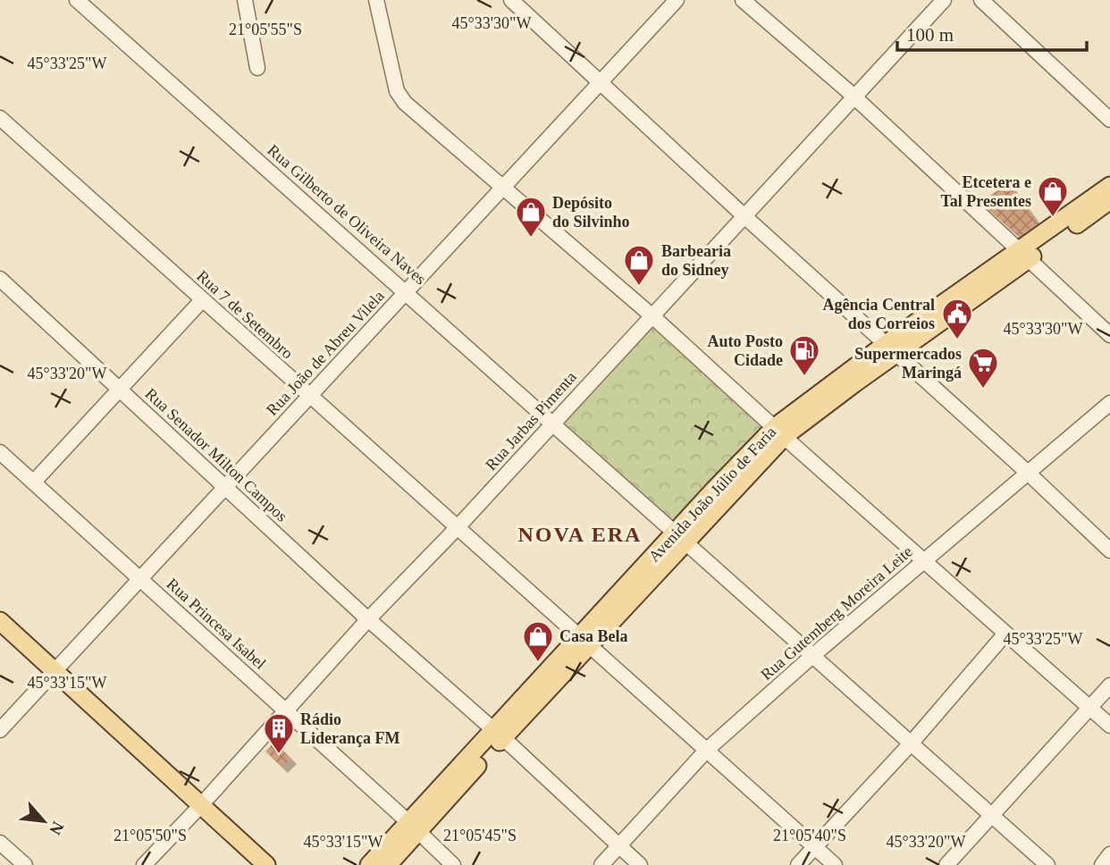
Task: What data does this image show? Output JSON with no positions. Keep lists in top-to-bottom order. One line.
{"streets":{"main road":["Avenida João Júlio de Faria"],"street":["Rua Gilberto de Oliveira Naves","Rua 7 de Setembro","Rua João de Abreu Vilela","Rua Jarbas Pimenta","Rua Senador Milton Campos","Rua Gutemberg Moreira Leite","Rua Princesa Isabel"]},"crossings":[["Rua Gilberto de Oliveira Naves","Rua João de Abreu Vilela"],["Rua Gilberto de Oliveira Naves","Rua Jarbas Pimenta"],["Rua Gilberto de Oliveira Naves","Avenida João Júlio de Faria"],["Rua Gilberto de Oliveira Naves","Rua Gutemberg Moreira Leite"],["Rua 7 de Setembro","Rua João de Abreu Vilela"],["Rua 7 de Setembro","Rua Jarbas Pimenta"],["Rua 7 de Setembro","Avenida João Júlio de Faria"],["Rua 7 de Setembro","Rua Gutemberg Moreira Leite"],["Rua João de Abreu Vilela","Rua Senador Milton Campos"],["Rua João de Abreu Vilela","Rua Princesa Isabel"],["Rua Jarbas Pimenta","Rua Senador Milton Campos"],["Rua Jarbas Pimenta","Rua Princesa Isabel"],["Rua Senador Milton Campos","Avenida João Júlio de Faria"],["Rua Senador Milton Campos","Rua Gutemberg Moreira Leite"],["Avenida João Júlio de Faria","Rua Princesa Isabel"]],"districts":["NOVA ERA"],"places":{"shop":["Etcetera e Tal Presentes","Depósito do Silvinho","Barbearia do Sidney","Casa Bela"],"public building":["Agência Central dos Correios"],"fuel station":["Auto Posto Cidade"],"supermarket":["Supermercados Maringá"],"building":["Rádio Liderança FM"]},"scale_bar":"100 m","north":"bottom right","coordinates":["45°33'30\"W","21°05'55\"S","45°33'25\"W","45°33'20\"W","45°33'15\"W","21°05'50\"S","21°05'45\"S","21°05'40\"S"]}
